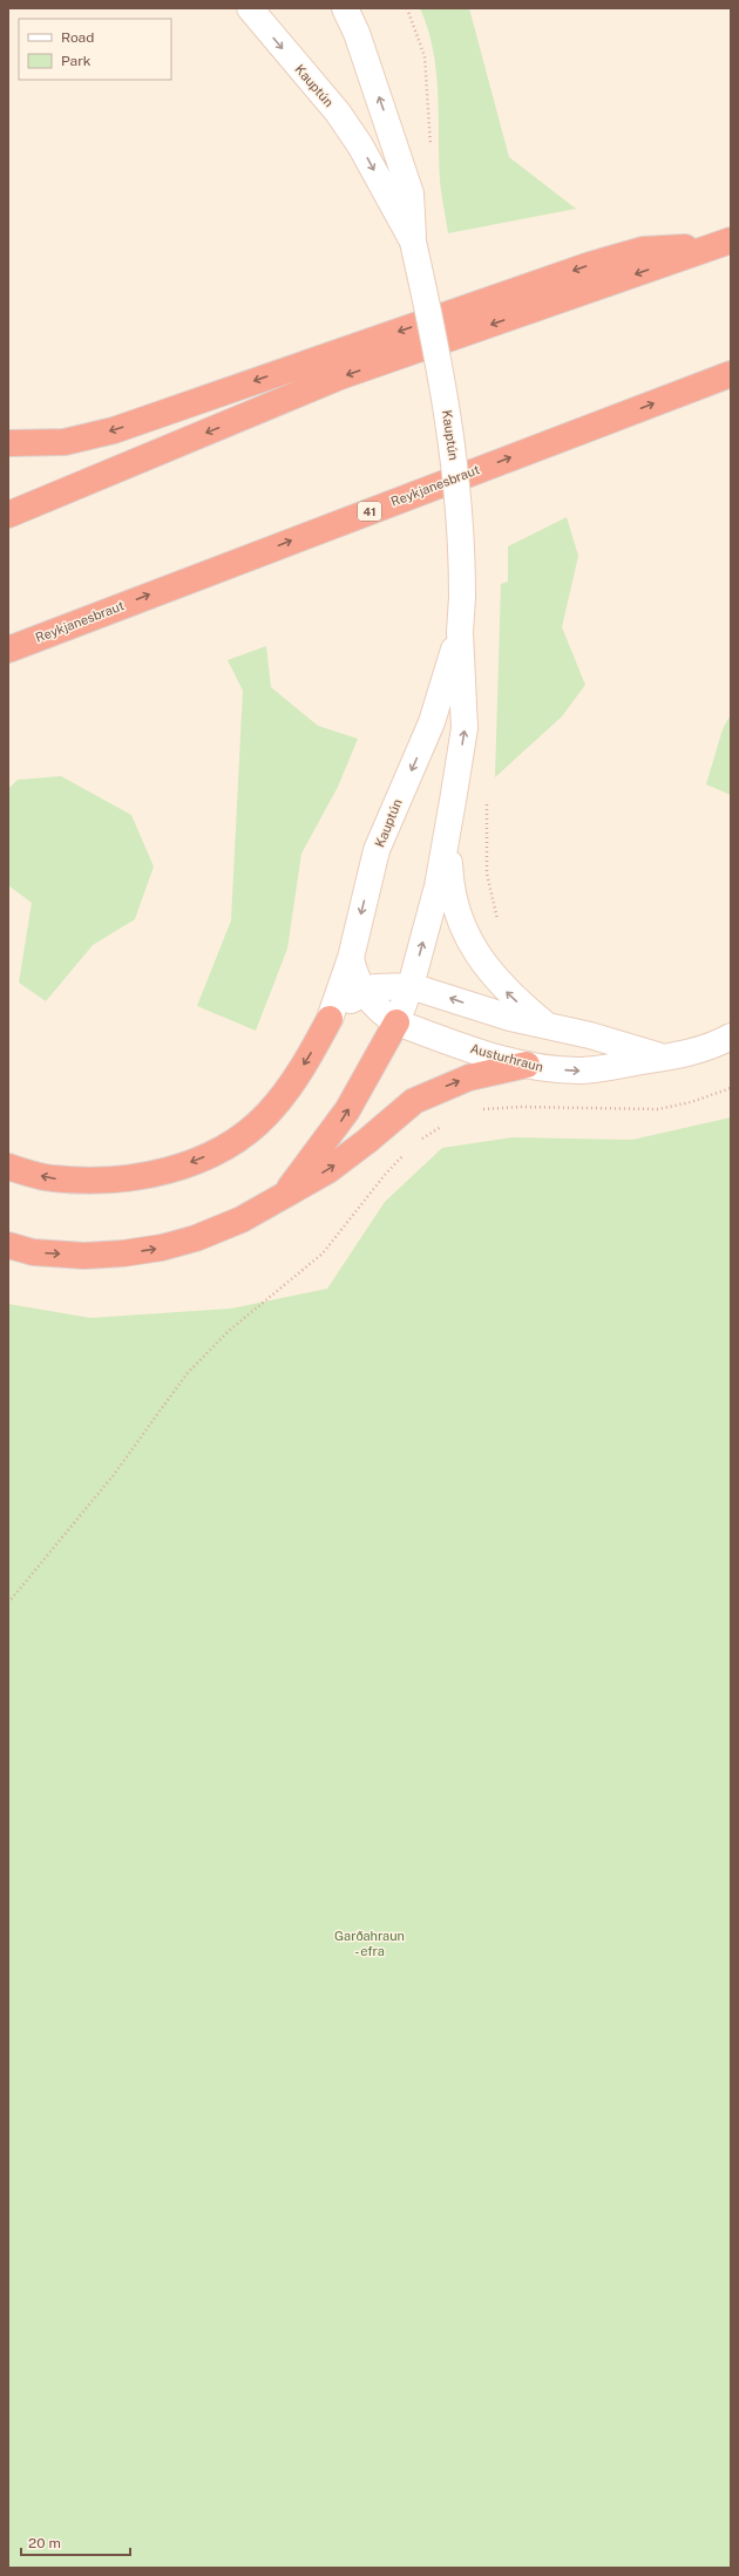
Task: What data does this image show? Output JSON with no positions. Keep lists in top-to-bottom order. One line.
{"streets":{"highway":["Reykjanesbraut","41"],"street":["Kauptún","Austurhraun"]},"crossings":[["Kauptún","Austurhraun"]],"parks":["Garðahraun - efra"],"legend":["Road","Park"],"scale_bar":"20 m"}
